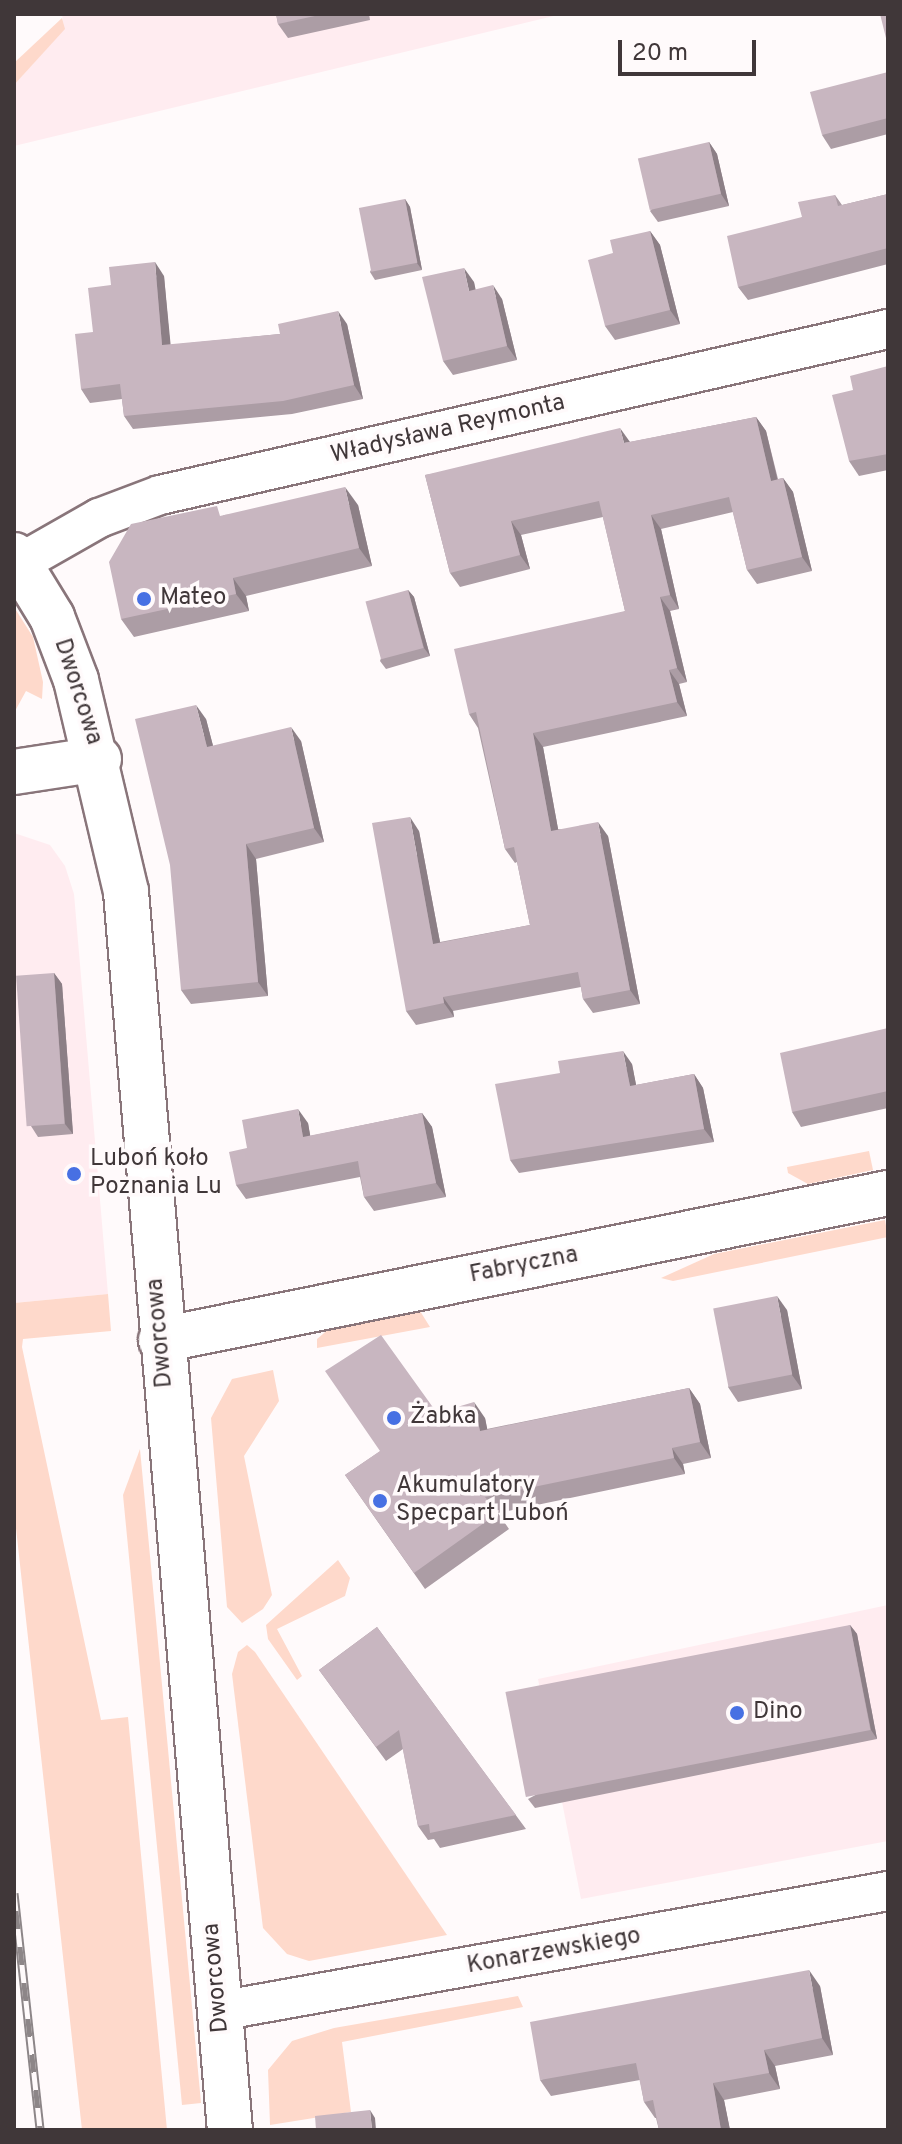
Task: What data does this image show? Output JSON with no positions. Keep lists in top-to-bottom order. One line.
{"streets":{"street":["Władysława Reymonta","Dworcowa","Fabryczna","Konarzewskiego"]},"crossings":[["Władysława Reymonta","Dworcowa"],["Dworcowa","Fabryczna"],["Dworcowa","Konarzewskiego"]],"places":["Mateo","Luboń koło Poznania Lu","Żabka","Akumulatory Specpart Luboń","Dino"],"scale_bar":"20 m"}
